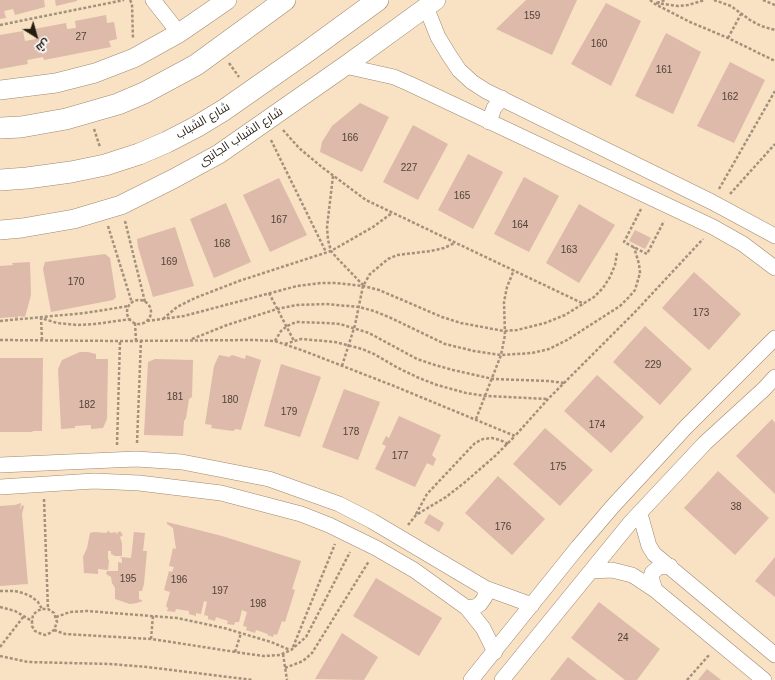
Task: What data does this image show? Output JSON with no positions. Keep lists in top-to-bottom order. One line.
{"streets":{"main road":["شارع الشباب"],"street":["شارع الشباب الجانبى"]},"house_numbers":["159","27","160","161","162","166","227","165","167","164","168","163","169","170","173","229","181","180","182","179","174","178","177","175","38","176","195","196","197","198","24"],"north":"bottom right"}
